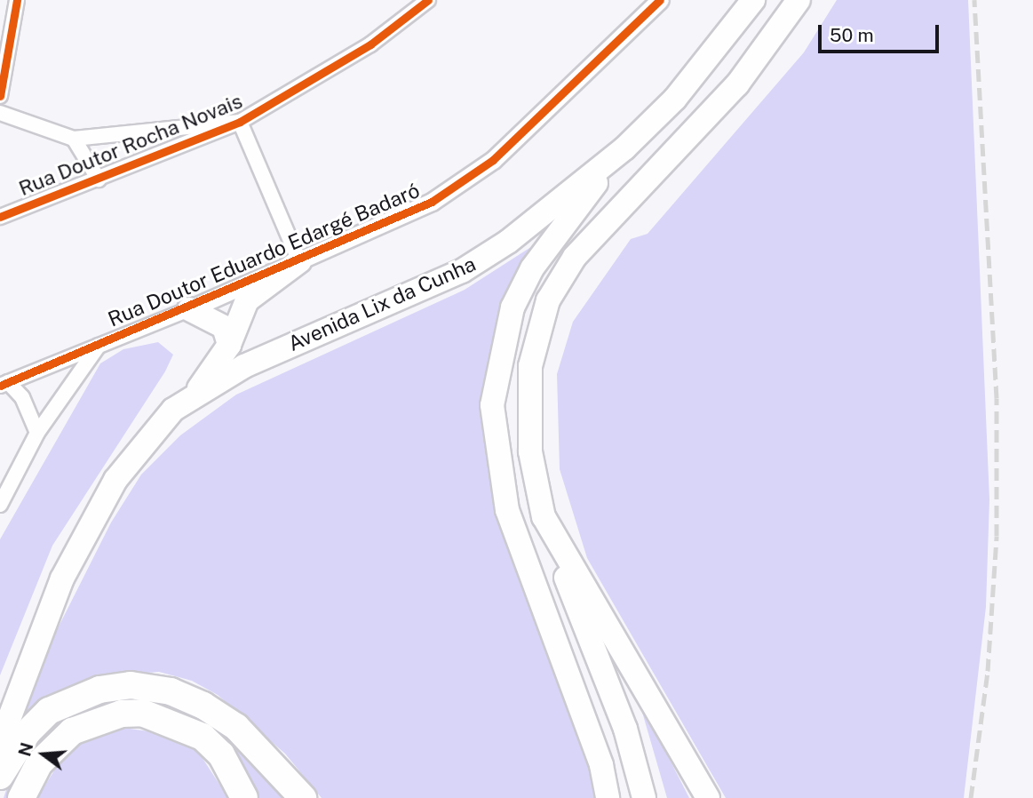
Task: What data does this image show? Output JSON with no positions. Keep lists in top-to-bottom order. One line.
{"streets":{"highway":["Avenida Lix da Cunha"],"street":["Rua Doutor Rocha Novais","Rua Doutor Eduardo Edargé Badaró"]},"scale_bar":"50 m","north":"left"}
